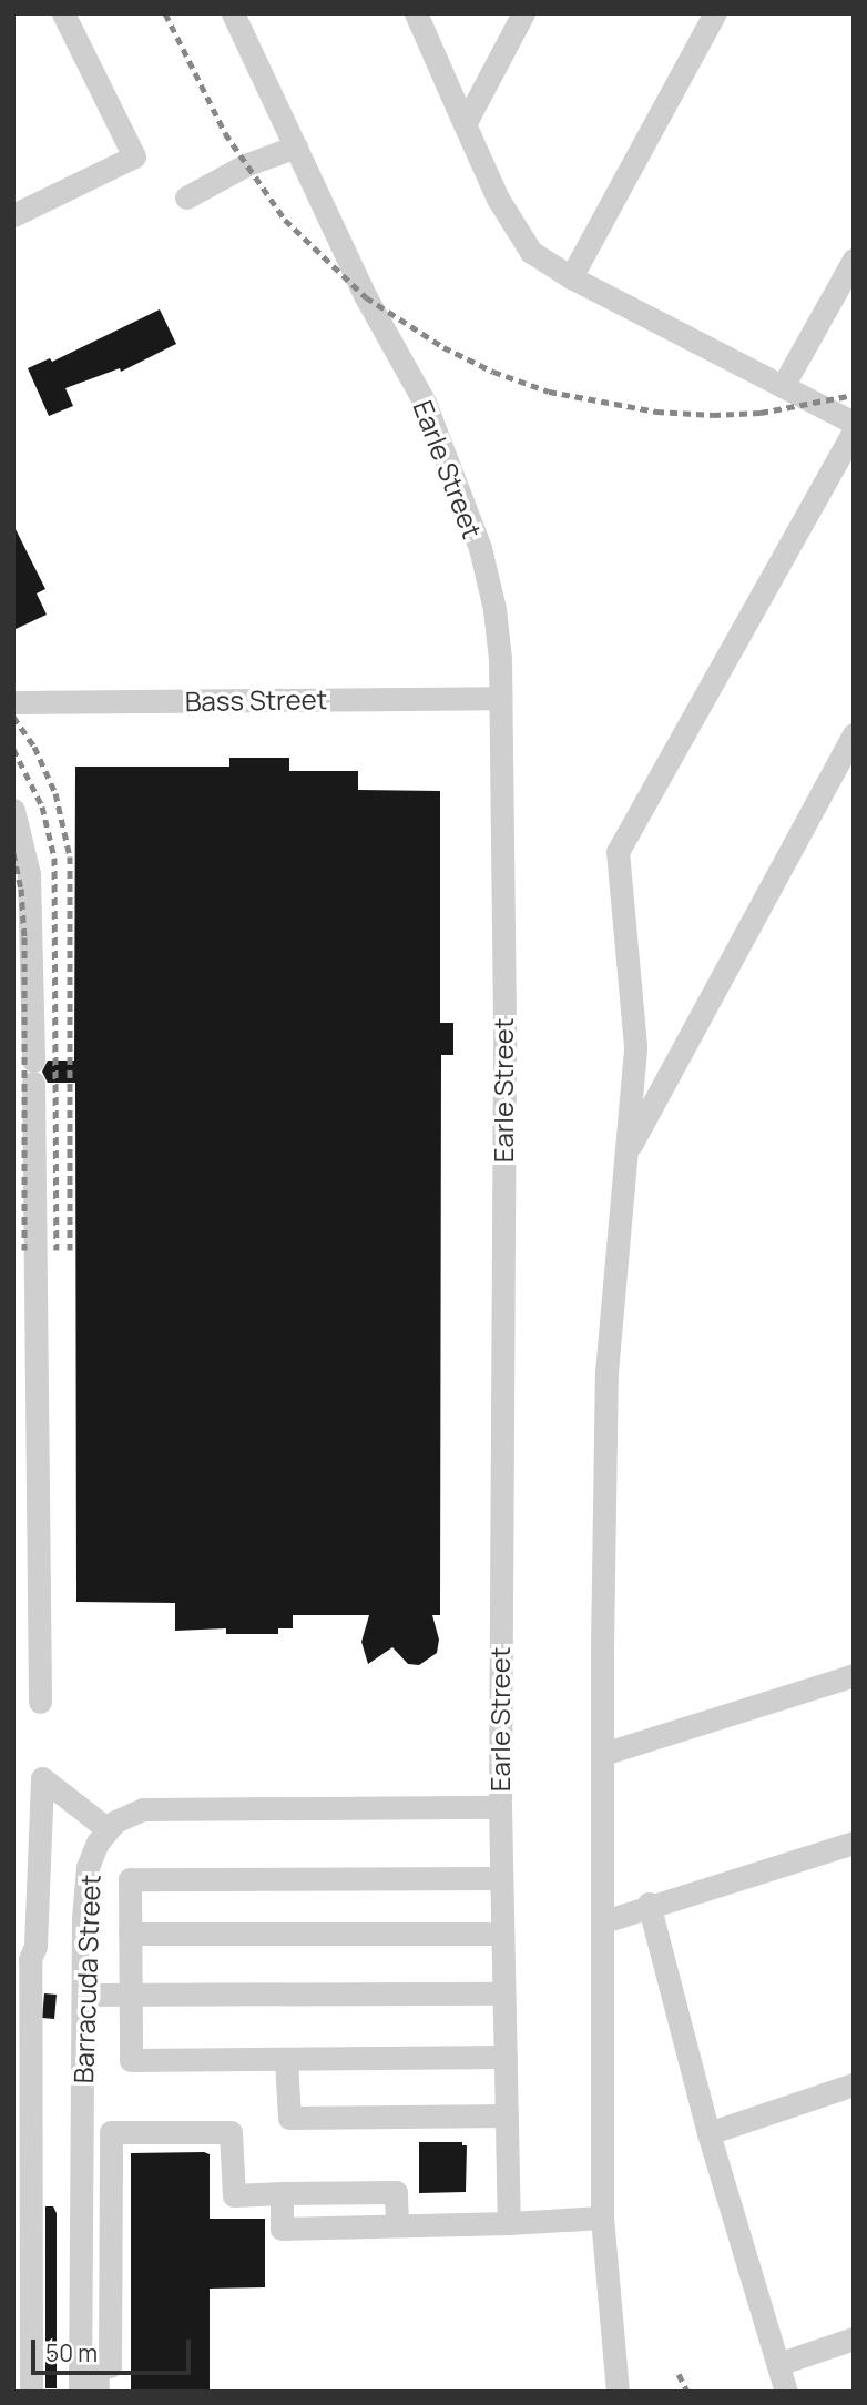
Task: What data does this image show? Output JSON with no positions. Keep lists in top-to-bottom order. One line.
{"streets":{"street":["Earle Street","Bass Street","Barracuda Street"]},"crossings":[["Earle Street","Bass Street"]],"scale_bar":"50 m"}
